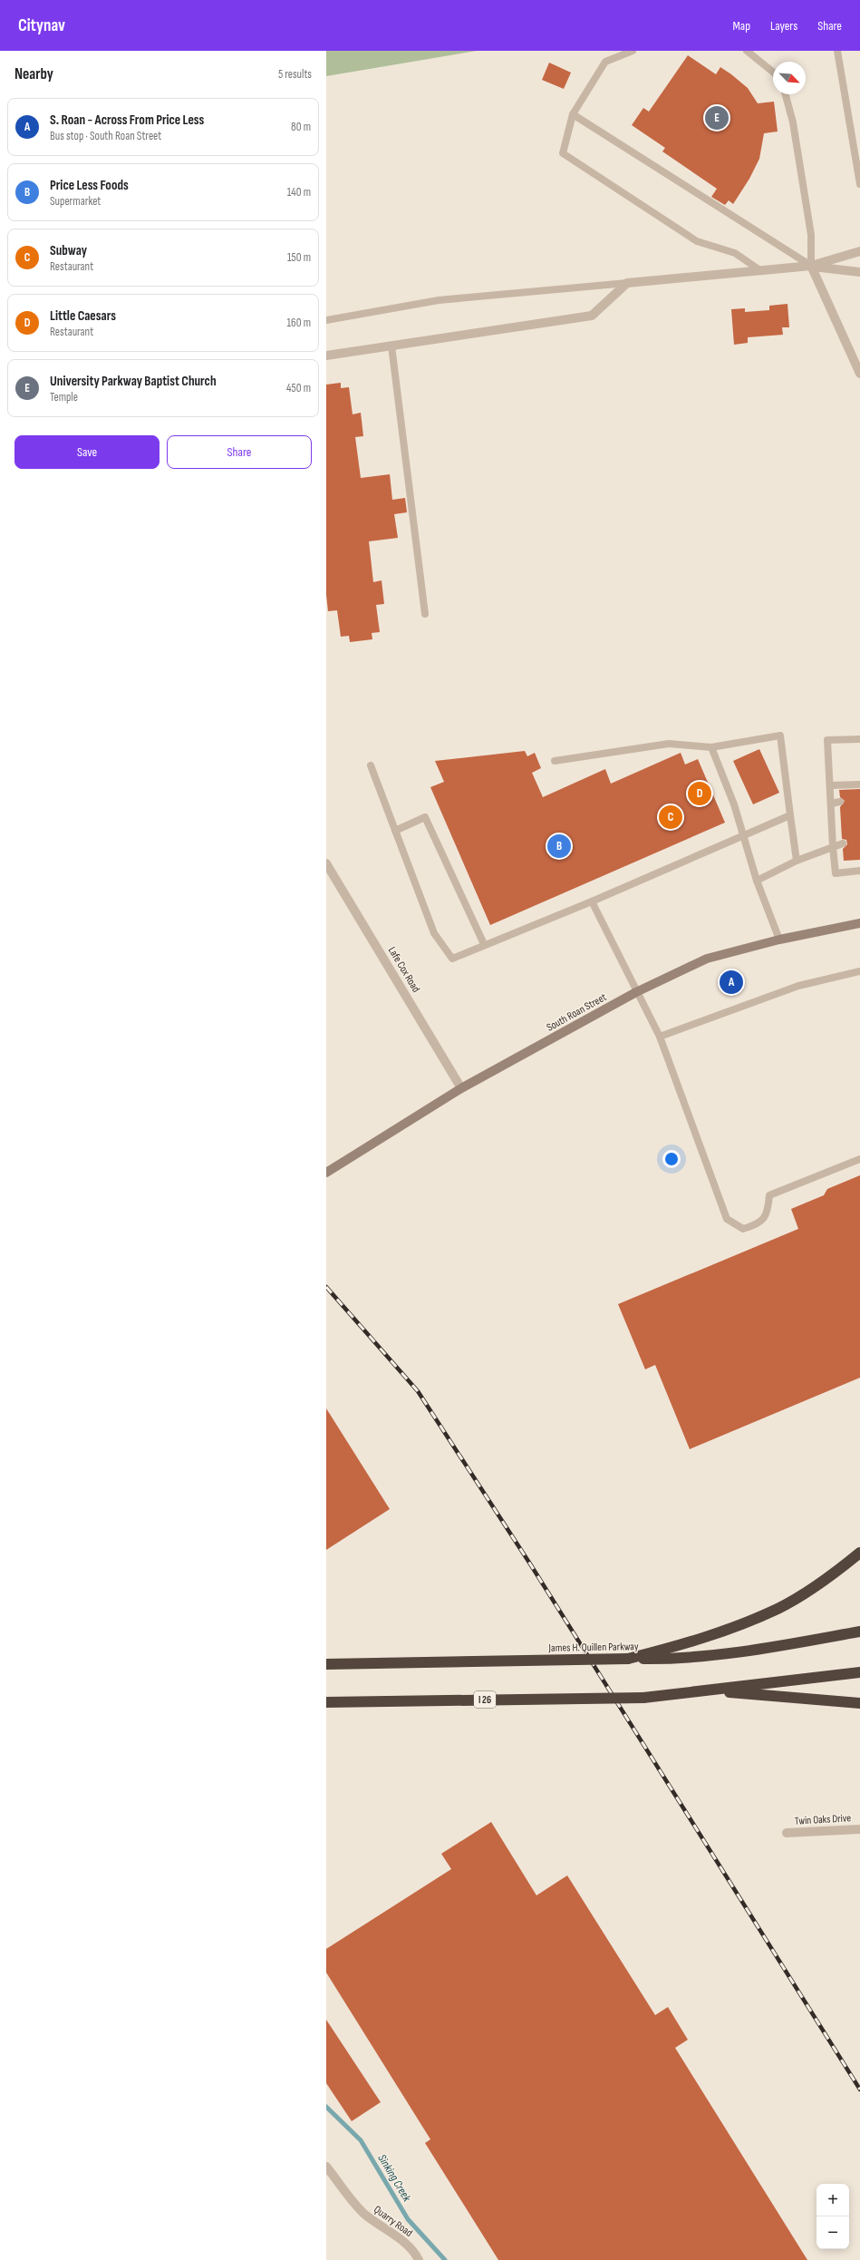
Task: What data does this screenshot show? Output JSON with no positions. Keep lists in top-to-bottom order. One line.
{"streets":{"highway":["James H. Quillen Parkway","I 26"],"main road":["South Roan Street"],"street":["Lafe Cox Road","Twin Oaks Drive","Quarry Road"]},"crossings":[["Lafe Cox Road","South Roan Street"]],"water":["Sinking Creek"],"north":"bottom right","page":{"header":"Citynav","nav":["Map","Layers","Share"],"heading":["Nearby","5 results"],"list":[{"mark":"A","name":"S. Roan - Across From Price Less","note":"Bus stop · South Roan Street","value":"80 m"},{"mark":"B","name":"Price Less Foods","note":"Supermarket","value":"140 m"},{"mark":"C","name":"Subway","note":"Restaurant","value":"150 m"},{"mark":"D","name":"Little Caesars","note":"Restaurant","value":"160 m"},{"mark":"E","name":"University Parkway Baptist Church","note":"Temple","value":"450 m"}],"pins":["E","D","C","B","A"],"buttons":["Save","Share"],"map_buttons":["+","−"]}}
